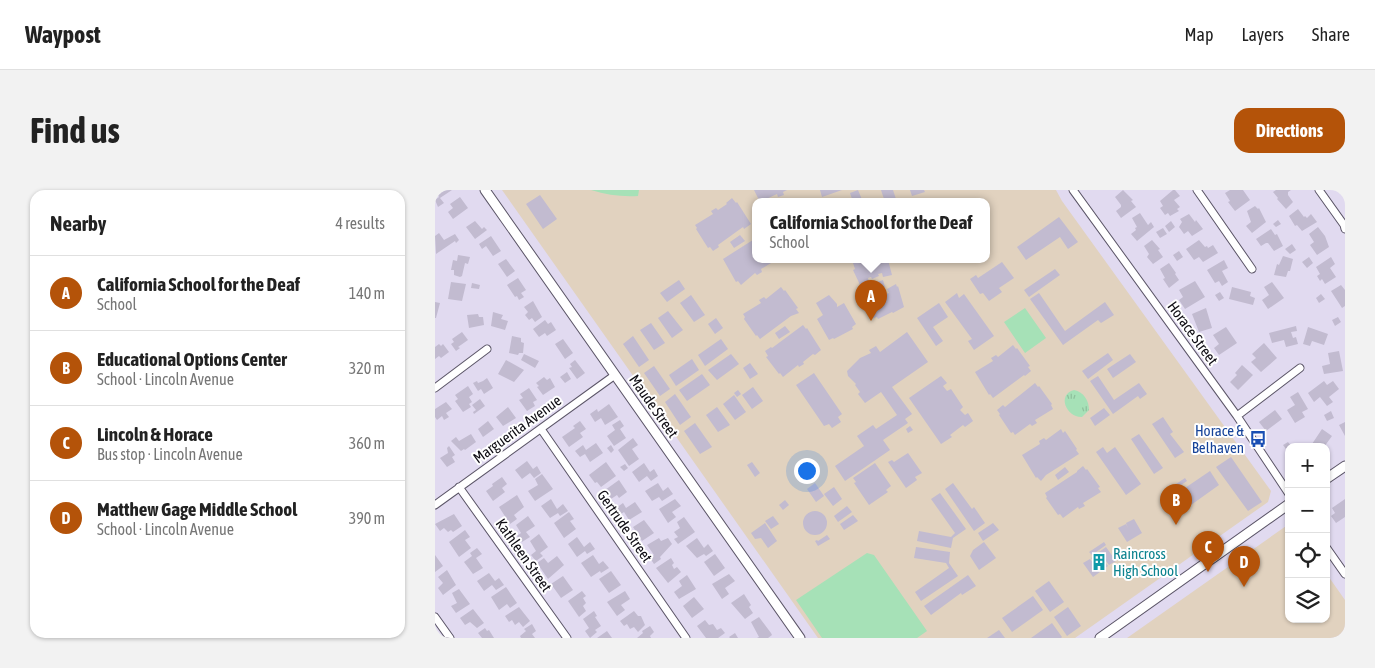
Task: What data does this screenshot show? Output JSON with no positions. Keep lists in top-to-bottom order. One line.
{"streets":{"street":["Horace Street","Maude Street","Marguerita Avenue","Gertrude Street","Kathleen Street"]},"crossings":[["Maude Street","Marguerita Avenue"],["Marguerita Avenue","Gertrude Street"],["Marguerita Avenue","Kathleen Street"]],"places":{"bus stop":["Horace & Belhaven"],"building":["Raincross High School"]},"page":{"header":"Waypost","nav":["Map","Layers","Share"],"buttons":"Directions","title":"Find us","heading":["Nearby","4 results"],"popup":["California School for the Deaf","School"],"list":[{"mark":"A","name":"California School for the Deaf","note":"School","value":"140 m"},{"mark":"B","name":"Educational Options Center","note":"School · Lincoln Avenue","value":"320 m"},{"mark":"C","name":"Lincoln & Horace","note":"Bus stop · Lincoln Avenue","value":"360 m"},{"mark":"D","name":"Matthew Gage Middle School","note":"School · Lincoln Avenue","value":"390 m"}],"pins":["A","B","C","D"],"map_buttons":["+","−"]}}
